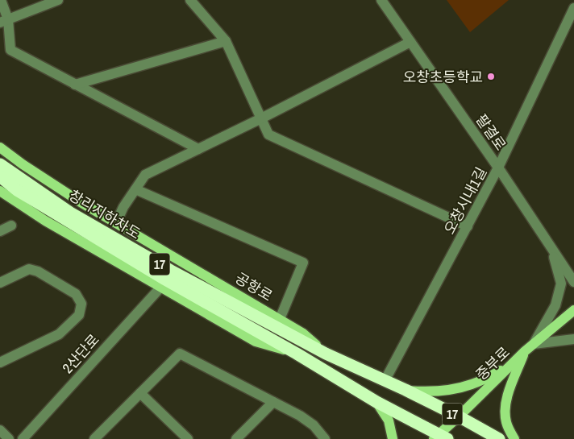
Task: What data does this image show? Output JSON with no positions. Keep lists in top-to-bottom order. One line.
{"streets":{"highway":["창리지하차도","17","공항로"],"main road":["중부로"],"street":["팔결로","오창시내1길","2산단로"]},"crossings":[["팔결로","오창시내1길"],["오창시내1길","공항로"],["창리지하차도","17"],["창리지하차도","공항로"],["17","중부로"],["공항로","중부로"]],"places":["오창초등학교"]}
